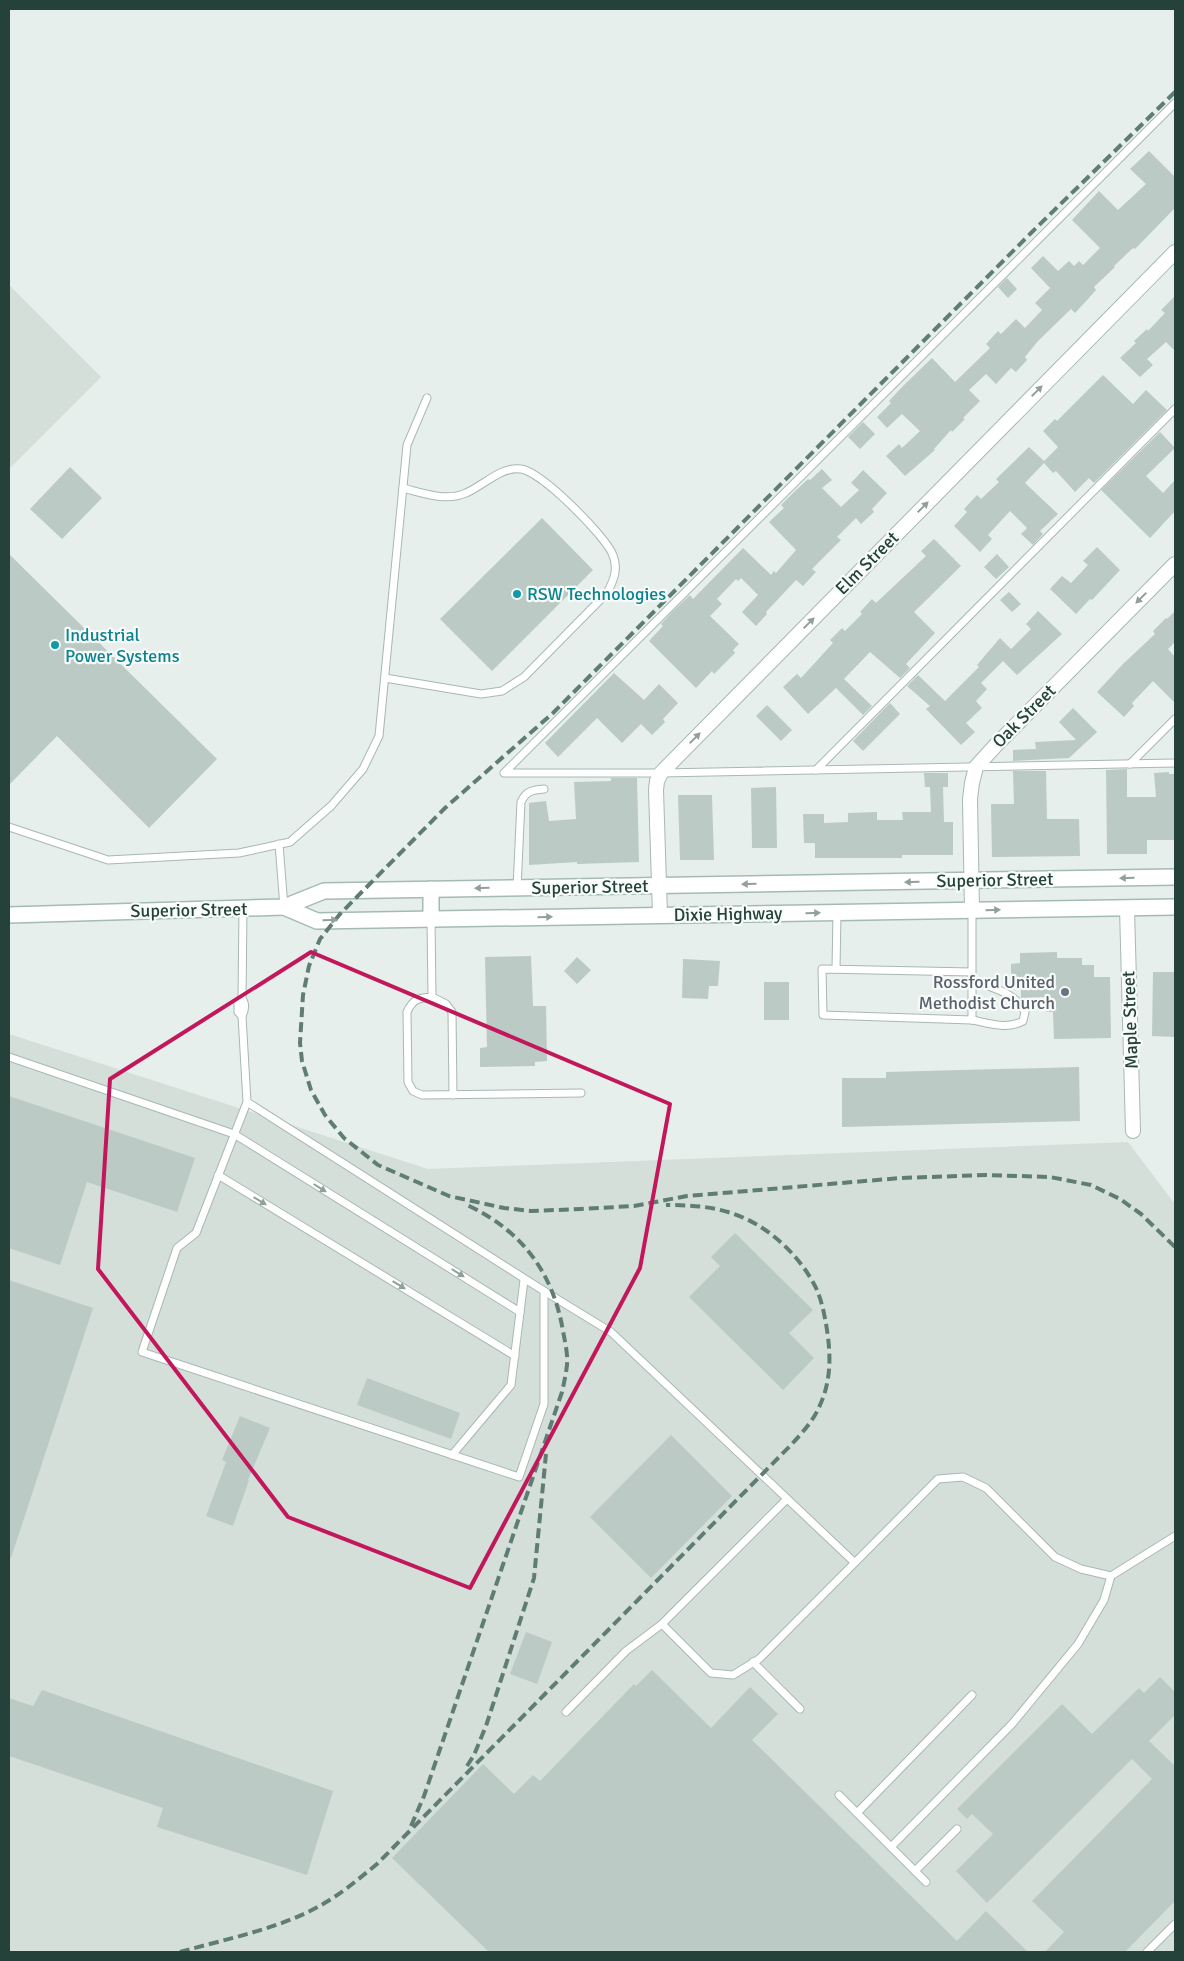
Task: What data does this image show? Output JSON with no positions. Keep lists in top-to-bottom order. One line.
{"streets":{"main road":["Superior Street","Dixie Highway"],"street":["Elm Street","Oak Street","Maple Street"]},"crossings":[["Superior Street","Dixie Highway"],["Dixie Highway","Maple Street"]],"one_way":["Elm Street","Oak Street","Superior Street","Dixie Highway"],"places":["RSW Technologies","Industrial Power Systems","Rossford United Methodist Church"]}
